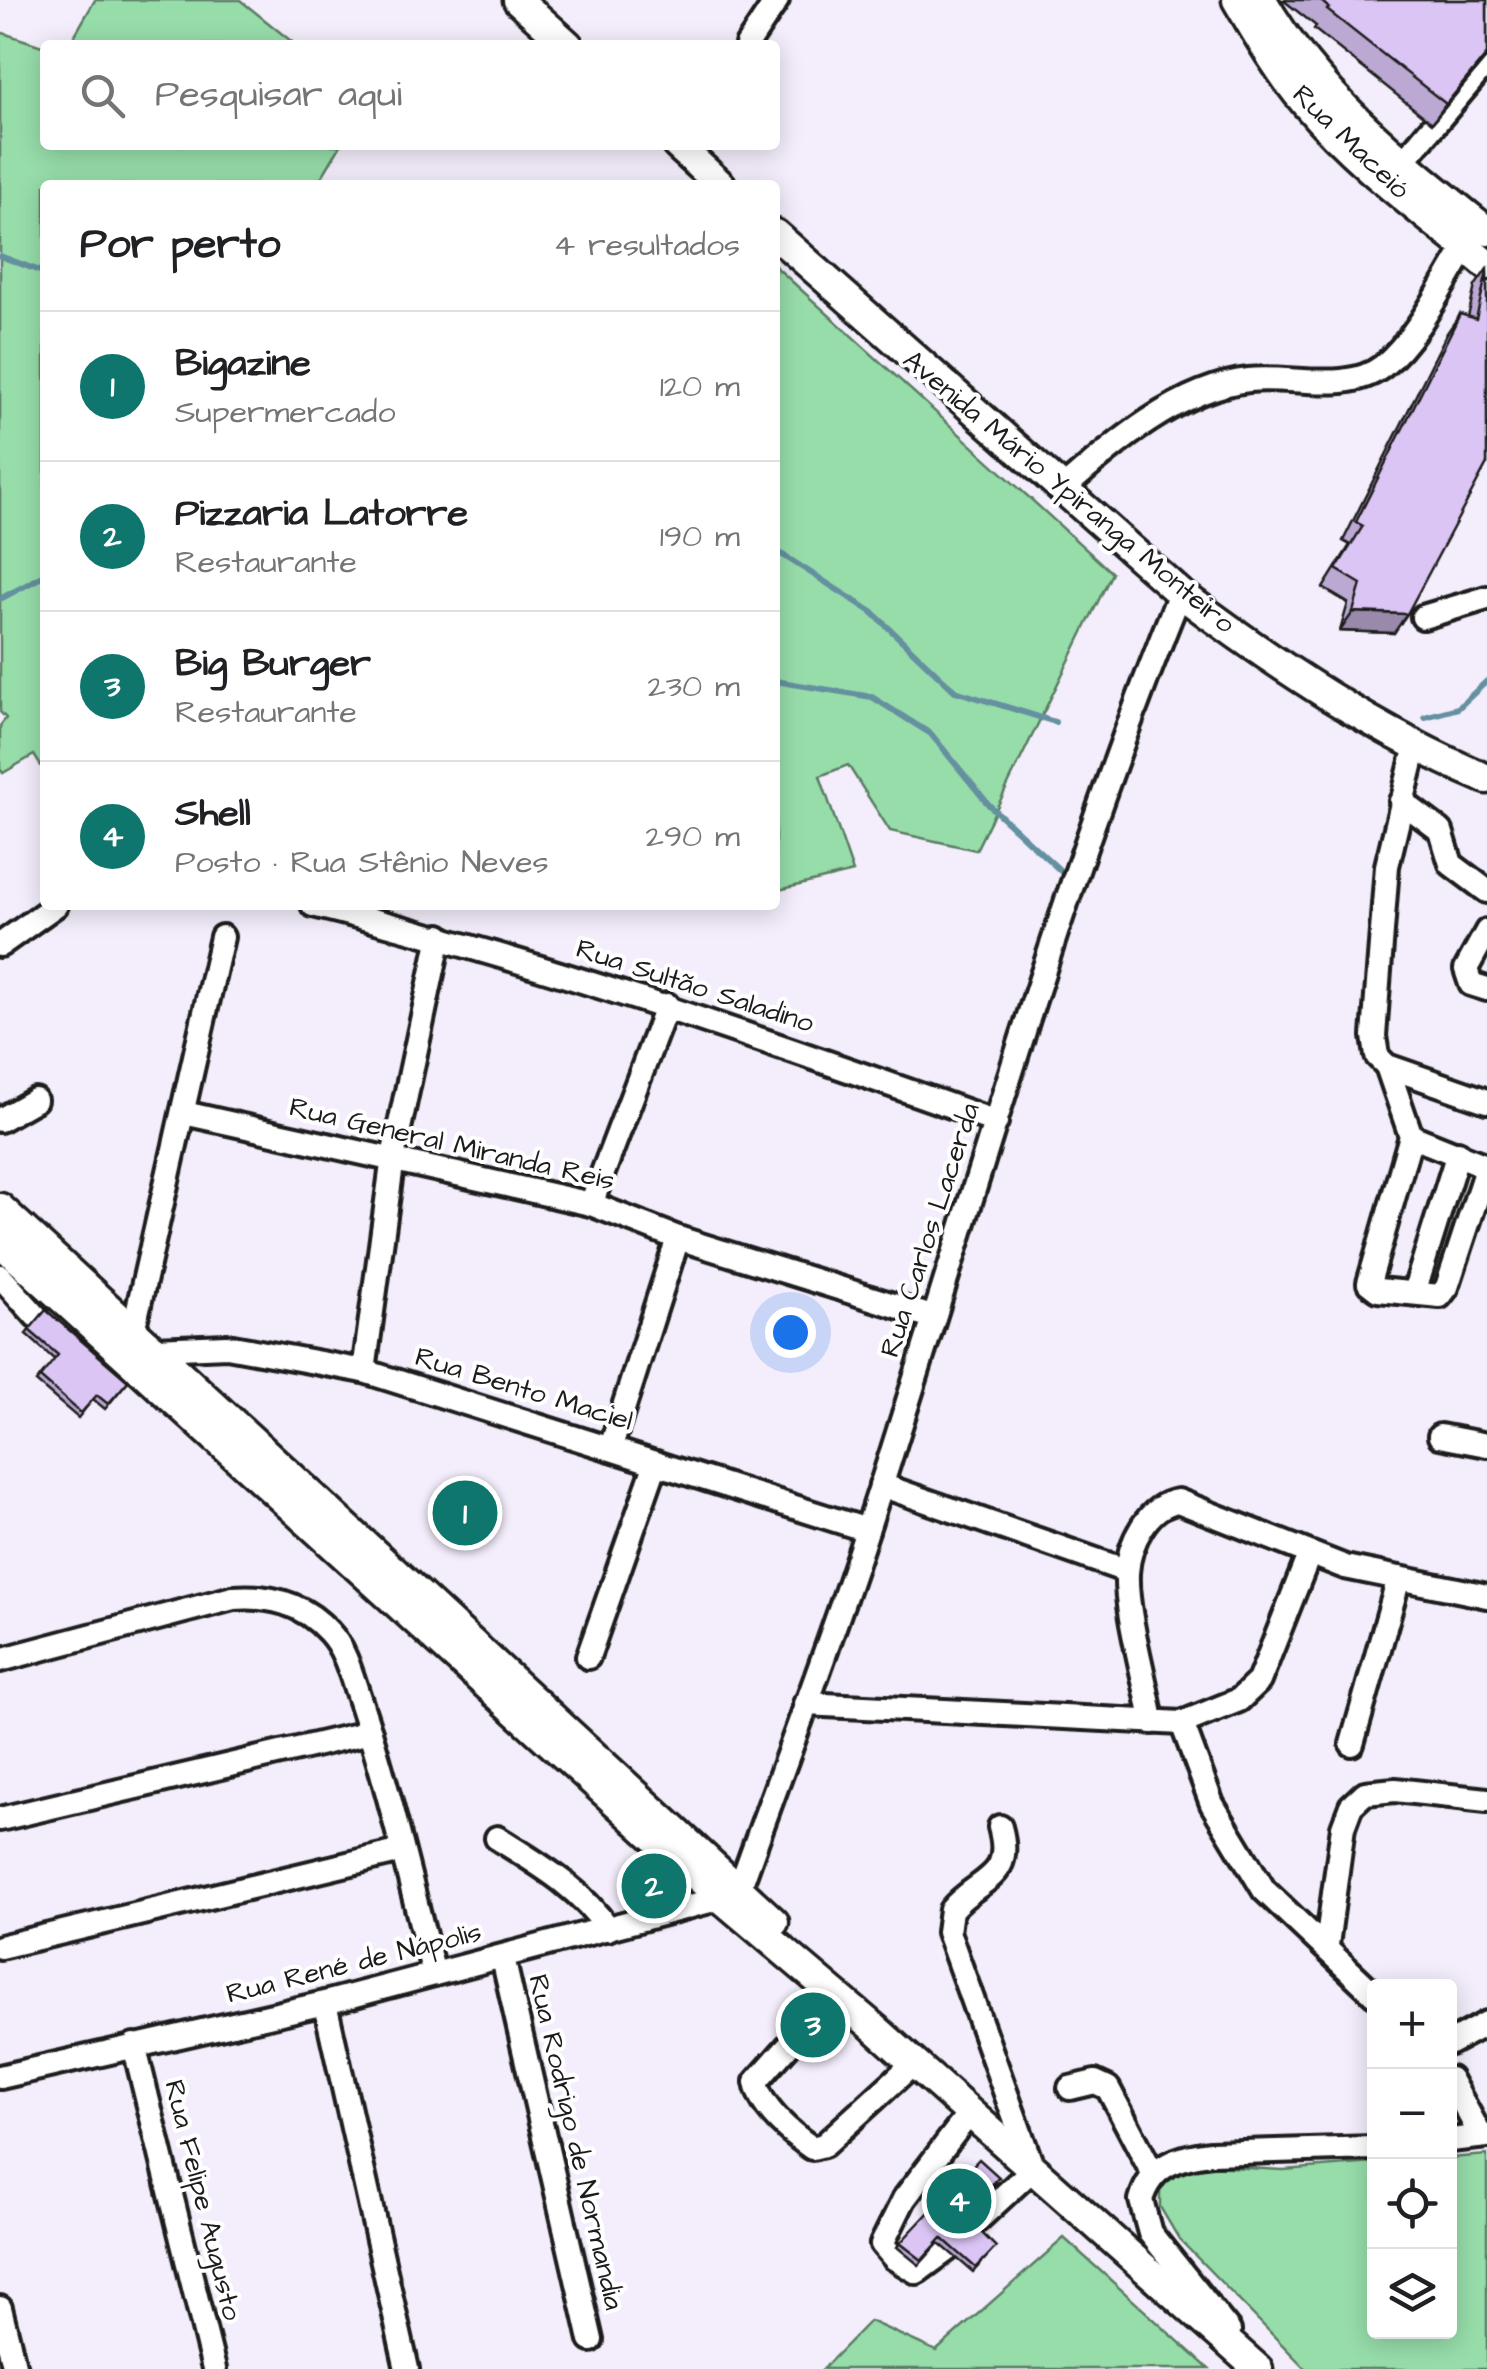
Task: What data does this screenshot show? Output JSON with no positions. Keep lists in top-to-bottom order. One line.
{"streets":{"main road":["Rua Maceió","Avenida Mário Ypiranga Monteiro"],"street":["Rua Sultão Saladino","Rua General Miranda Reis","Rua Carlos Lacerda","Rua Bento Maciel","Rua René de Nápolis","Rua Rodrigo de Normandia","Rua Felipe Augusto"]},"crossings":[["Avenida Mário Ypiranga Monteiro","Rua Carlos Lacerda"],["Rua Sultão Saladino","Rua Carlos Lacerda"],["Rua General Miranda Reis","Rua Carlos Lacerda"],["Rua Carlos Lacerda","Rua Bento Maciel"],["Rua Carlos Lacerda","Rua René de Nápolis"],["Rua René de Nápolis","Rua Rodrigo de Normandia"],["Rua René de Nápolis","Rua Felipe Augusto"]],"page":{"search":"Pesquisar aqui","heading":["Por perto","4 resultados"],"list":[{"mark":"1","name":"Bigazine","note":"Supermercado","value":"120 m"},{"mark":"2","name":"Pizzaria Latorre","note":"Restaurante","value":"190 m"},{"mark":"3","name":"Big Burger","note":"Restaurante","value":"230 m"},{"mark":"4","name":"Shell","note":"Posto · Rua Stênio Neves","value":"290 m"}],"pins":["1","2","3","4"],"map_buttons":["+","−"]}}
